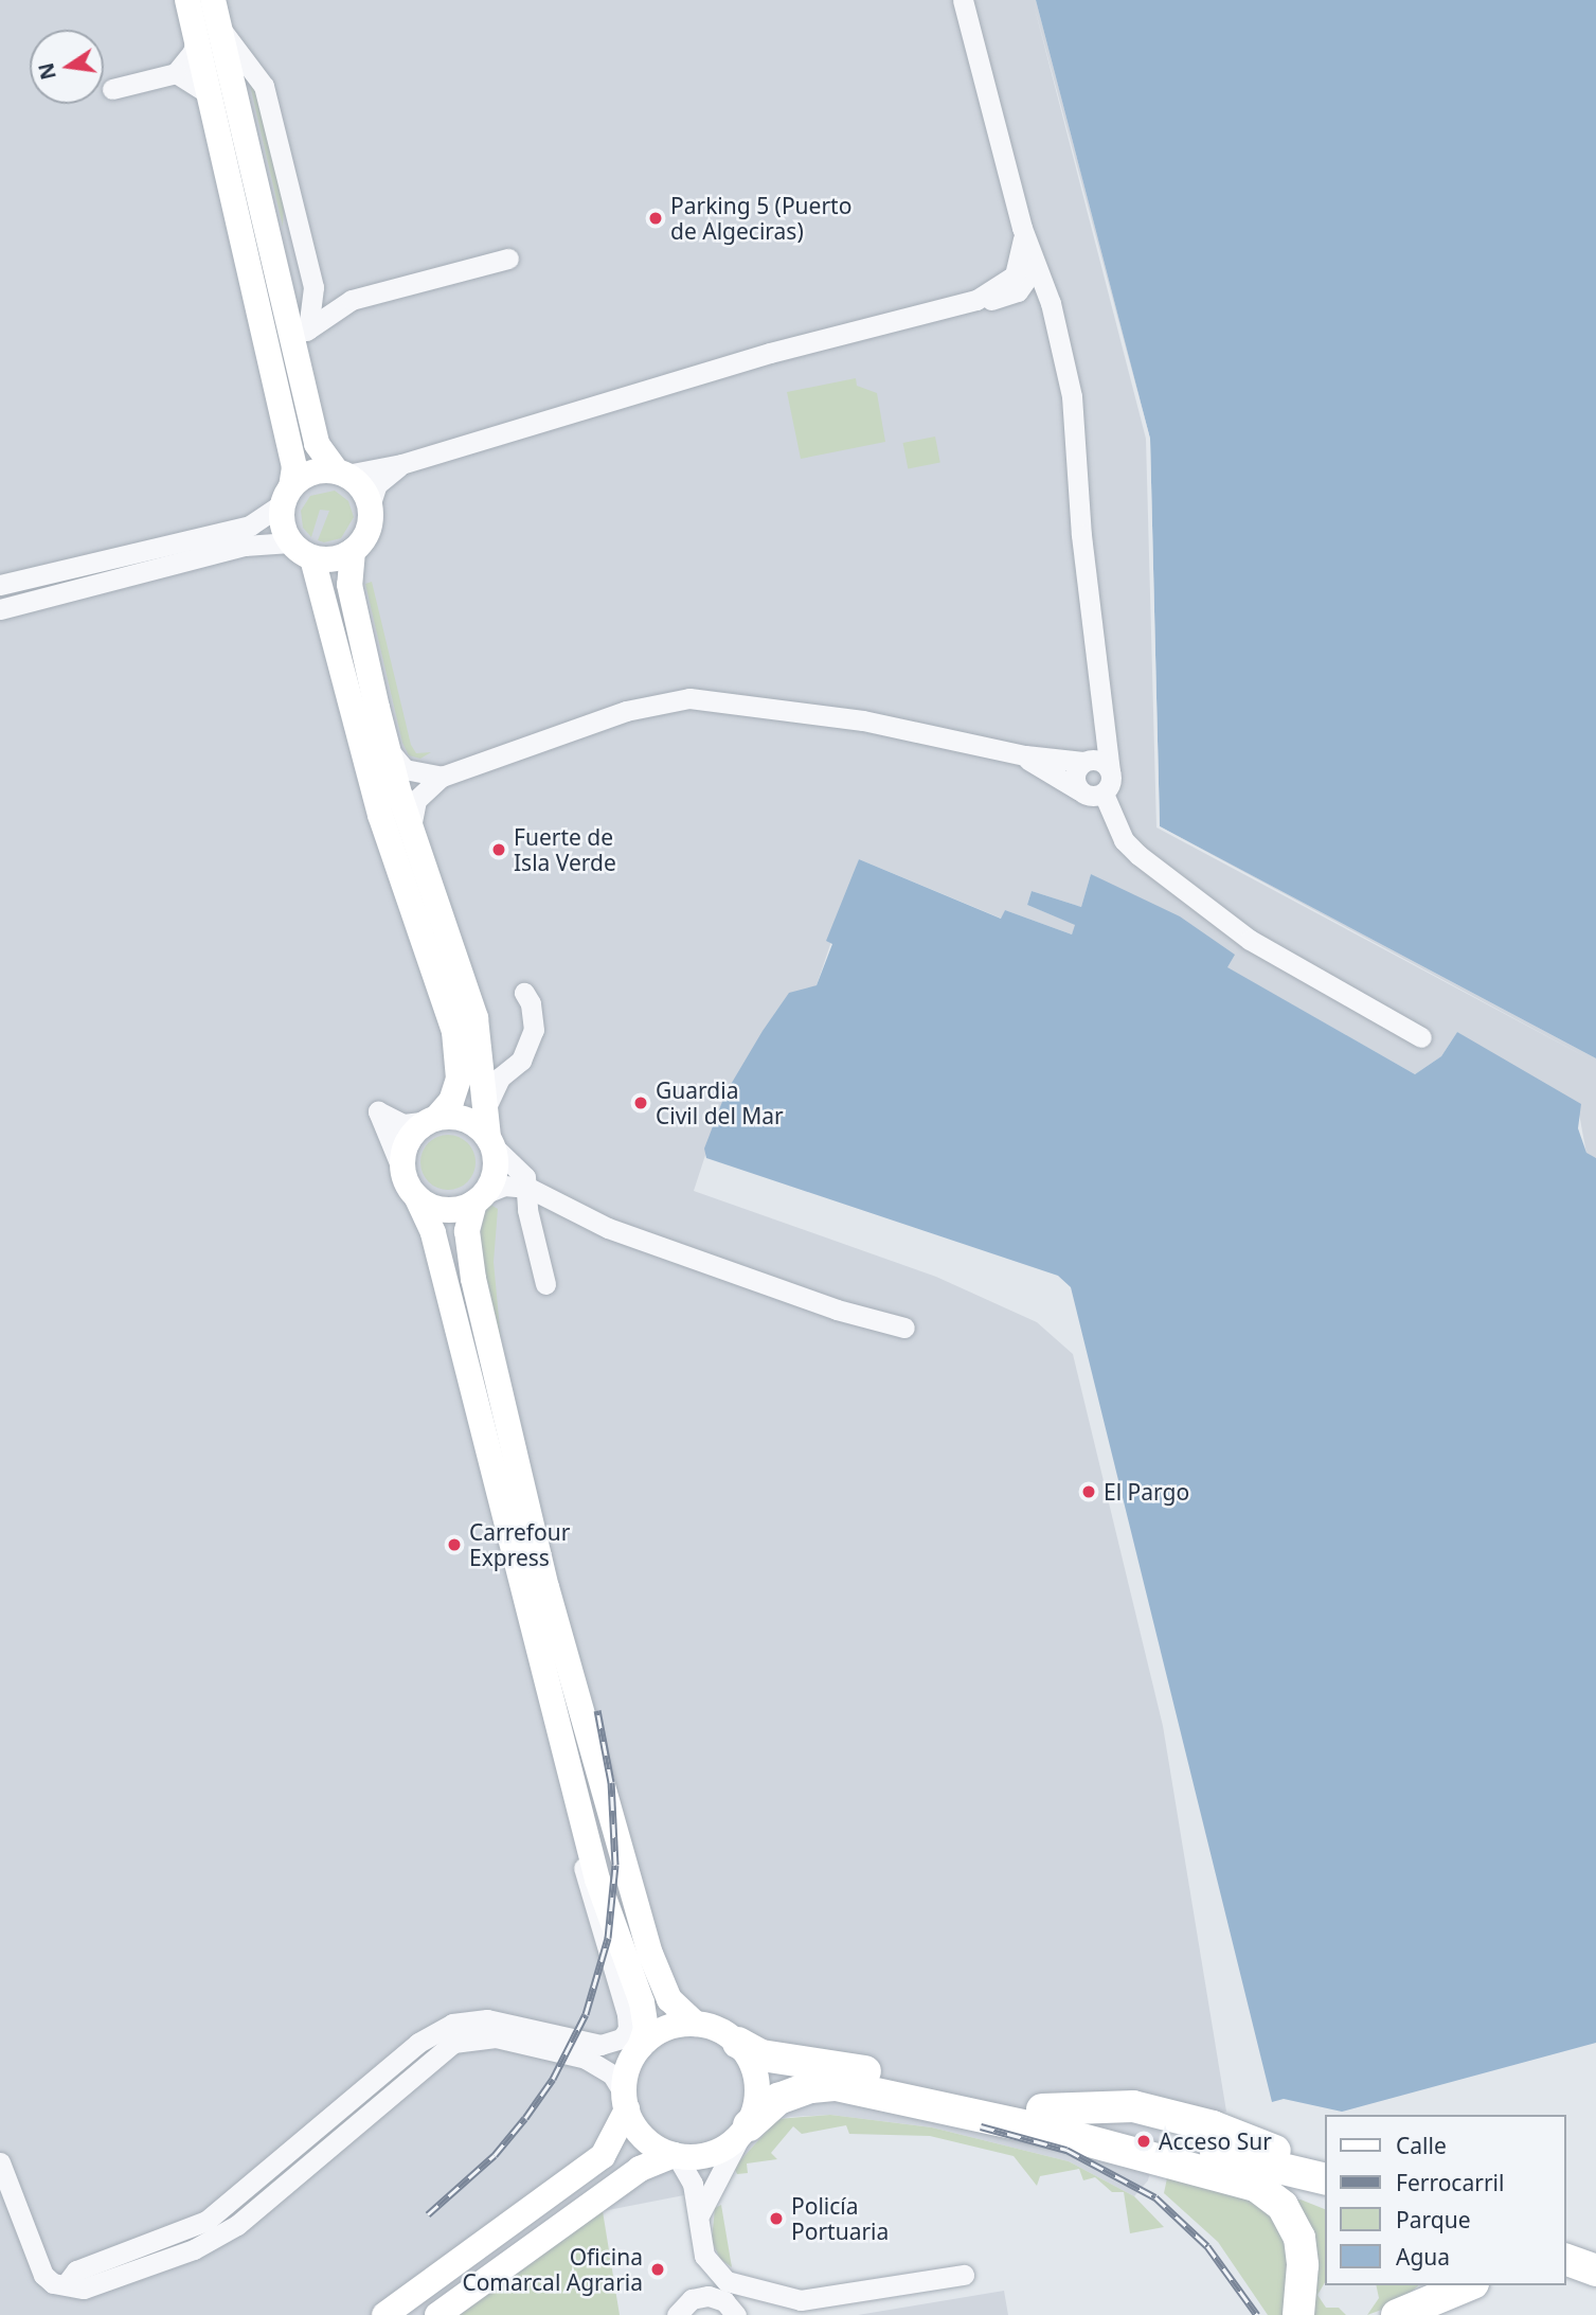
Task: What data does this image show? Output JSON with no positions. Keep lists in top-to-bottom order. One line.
{"places":["Parking 5 (Puerto de Algeciras)","Fuerte de Isla Verde","Guardia Civil del Mar","El Pargo","Carrefour Express","Acceso Sur","Policía Portuaria","Oficina Comarcal Agraria"],"legend":["Calle","Ferrocarril","Parque","Agua"],"north":"left"}
